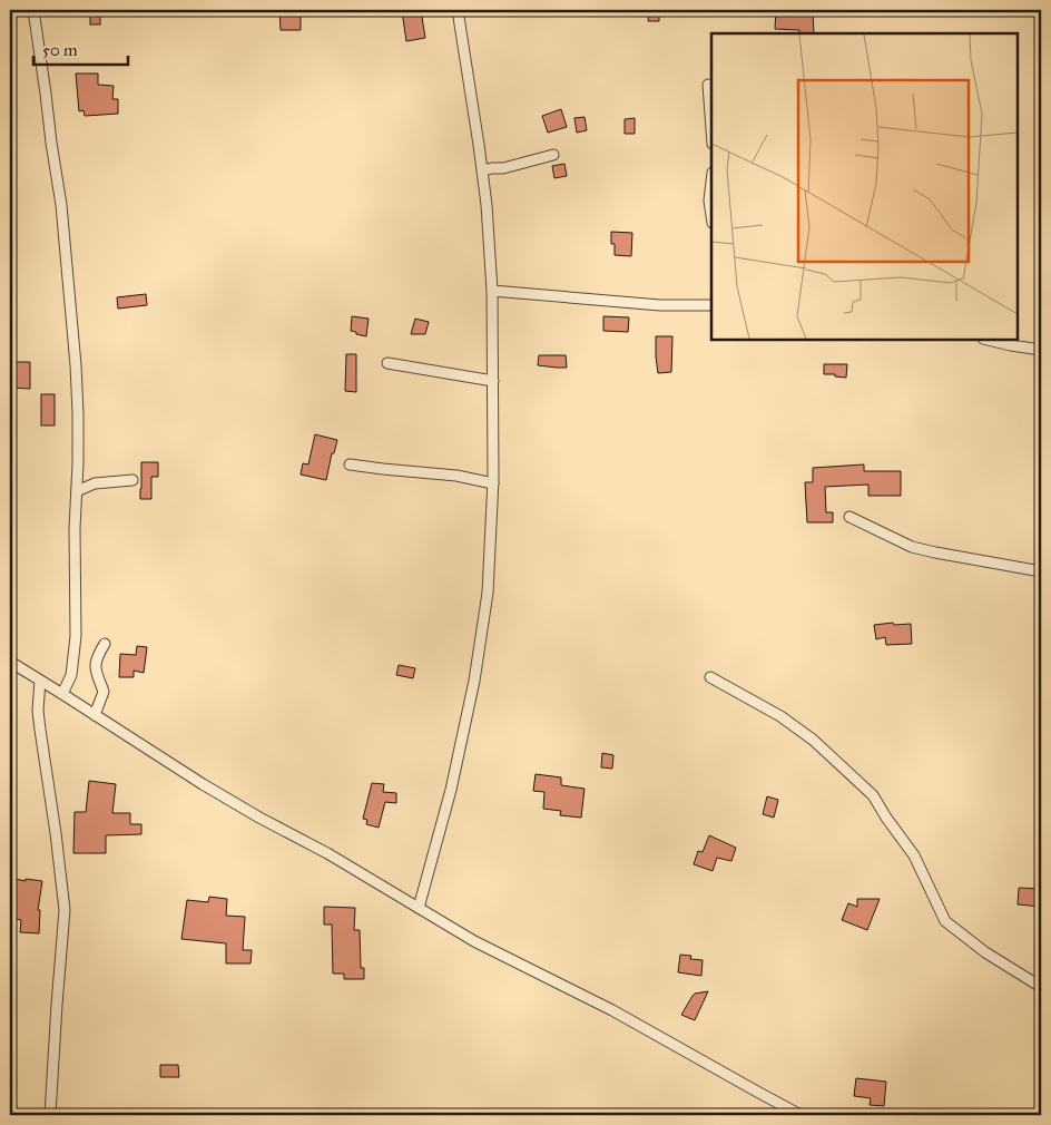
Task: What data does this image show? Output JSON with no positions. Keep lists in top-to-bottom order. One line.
{"scale_bar":"50 m"}
